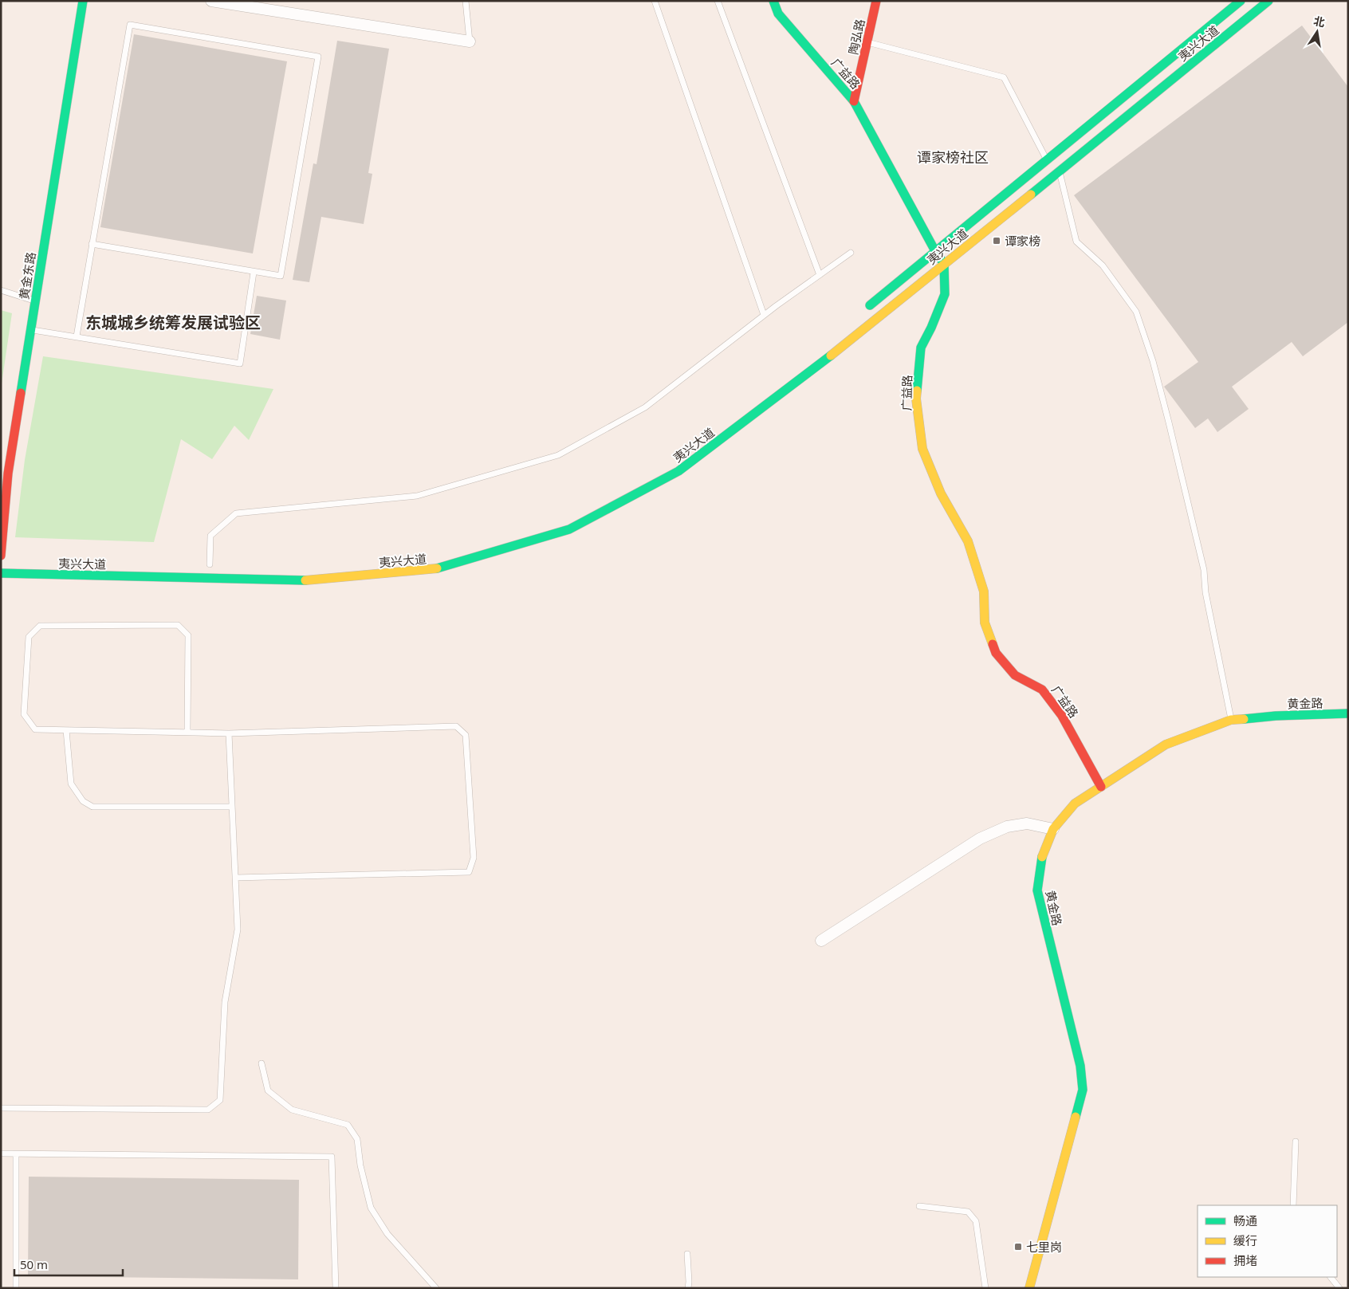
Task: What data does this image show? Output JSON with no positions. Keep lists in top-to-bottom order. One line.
{"streets":{"main road":["陶弘路","夷兴大道","广益路","黄金东路","黄金路"]},"crossings":[["陶弘路","广益路"],["夷兴大道","广益路"],["广益路","黄金路"]],"districts":["谭家榜社区","东城城乡统筹发展试验区"],"places":{"transit":["谭家榜","七里岗"]},"legend":["畅通","缓行","拥堵"],"scale_bar":"50 m","north":"top"}
